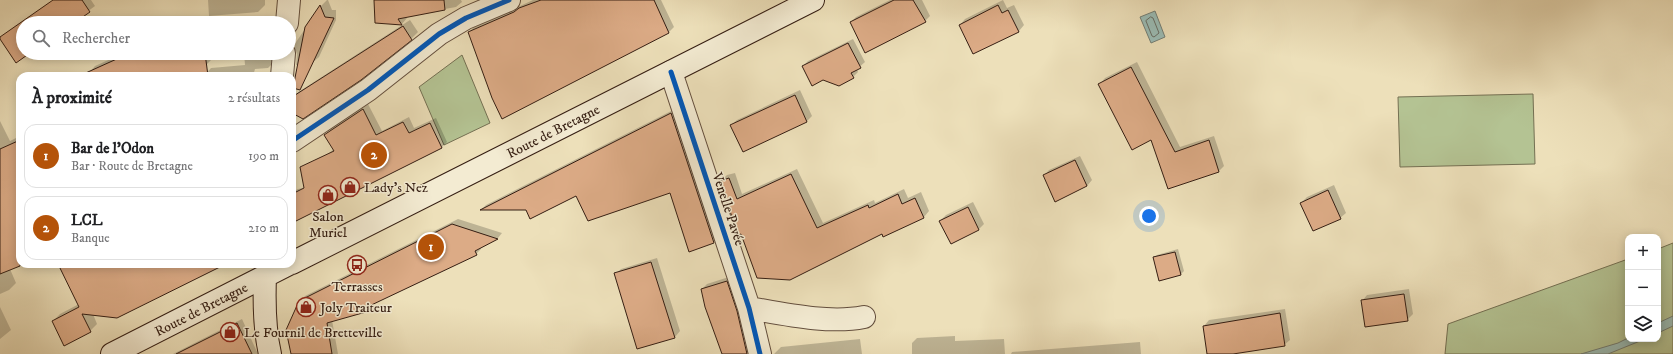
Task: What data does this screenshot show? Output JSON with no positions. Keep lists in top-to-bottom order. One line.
{"streets":{"main road":["Route de Bretagne","Venelle Pavée"]},"crossings":[["Route de Bretagne","Venelle Pavée"]],"places":{"shop":["Lady's Nez","Salon Muriel","Joly Traiteur","Le Fournil de Bretteville"],"bus stop":["Terrasses"]},"page":{"search":"Rechercher","heading":["À proximité","2 résultats"],"list":[{"mark":"1","name":"Bar de l'Odon","note":"Bar · Route de Bretagne","value":"190 m"},{"mark":"2","name":"LCL","note":"Banque","value":"210 m"}],"pins":["2","1"],"map_buttons":["+","−"]}}
